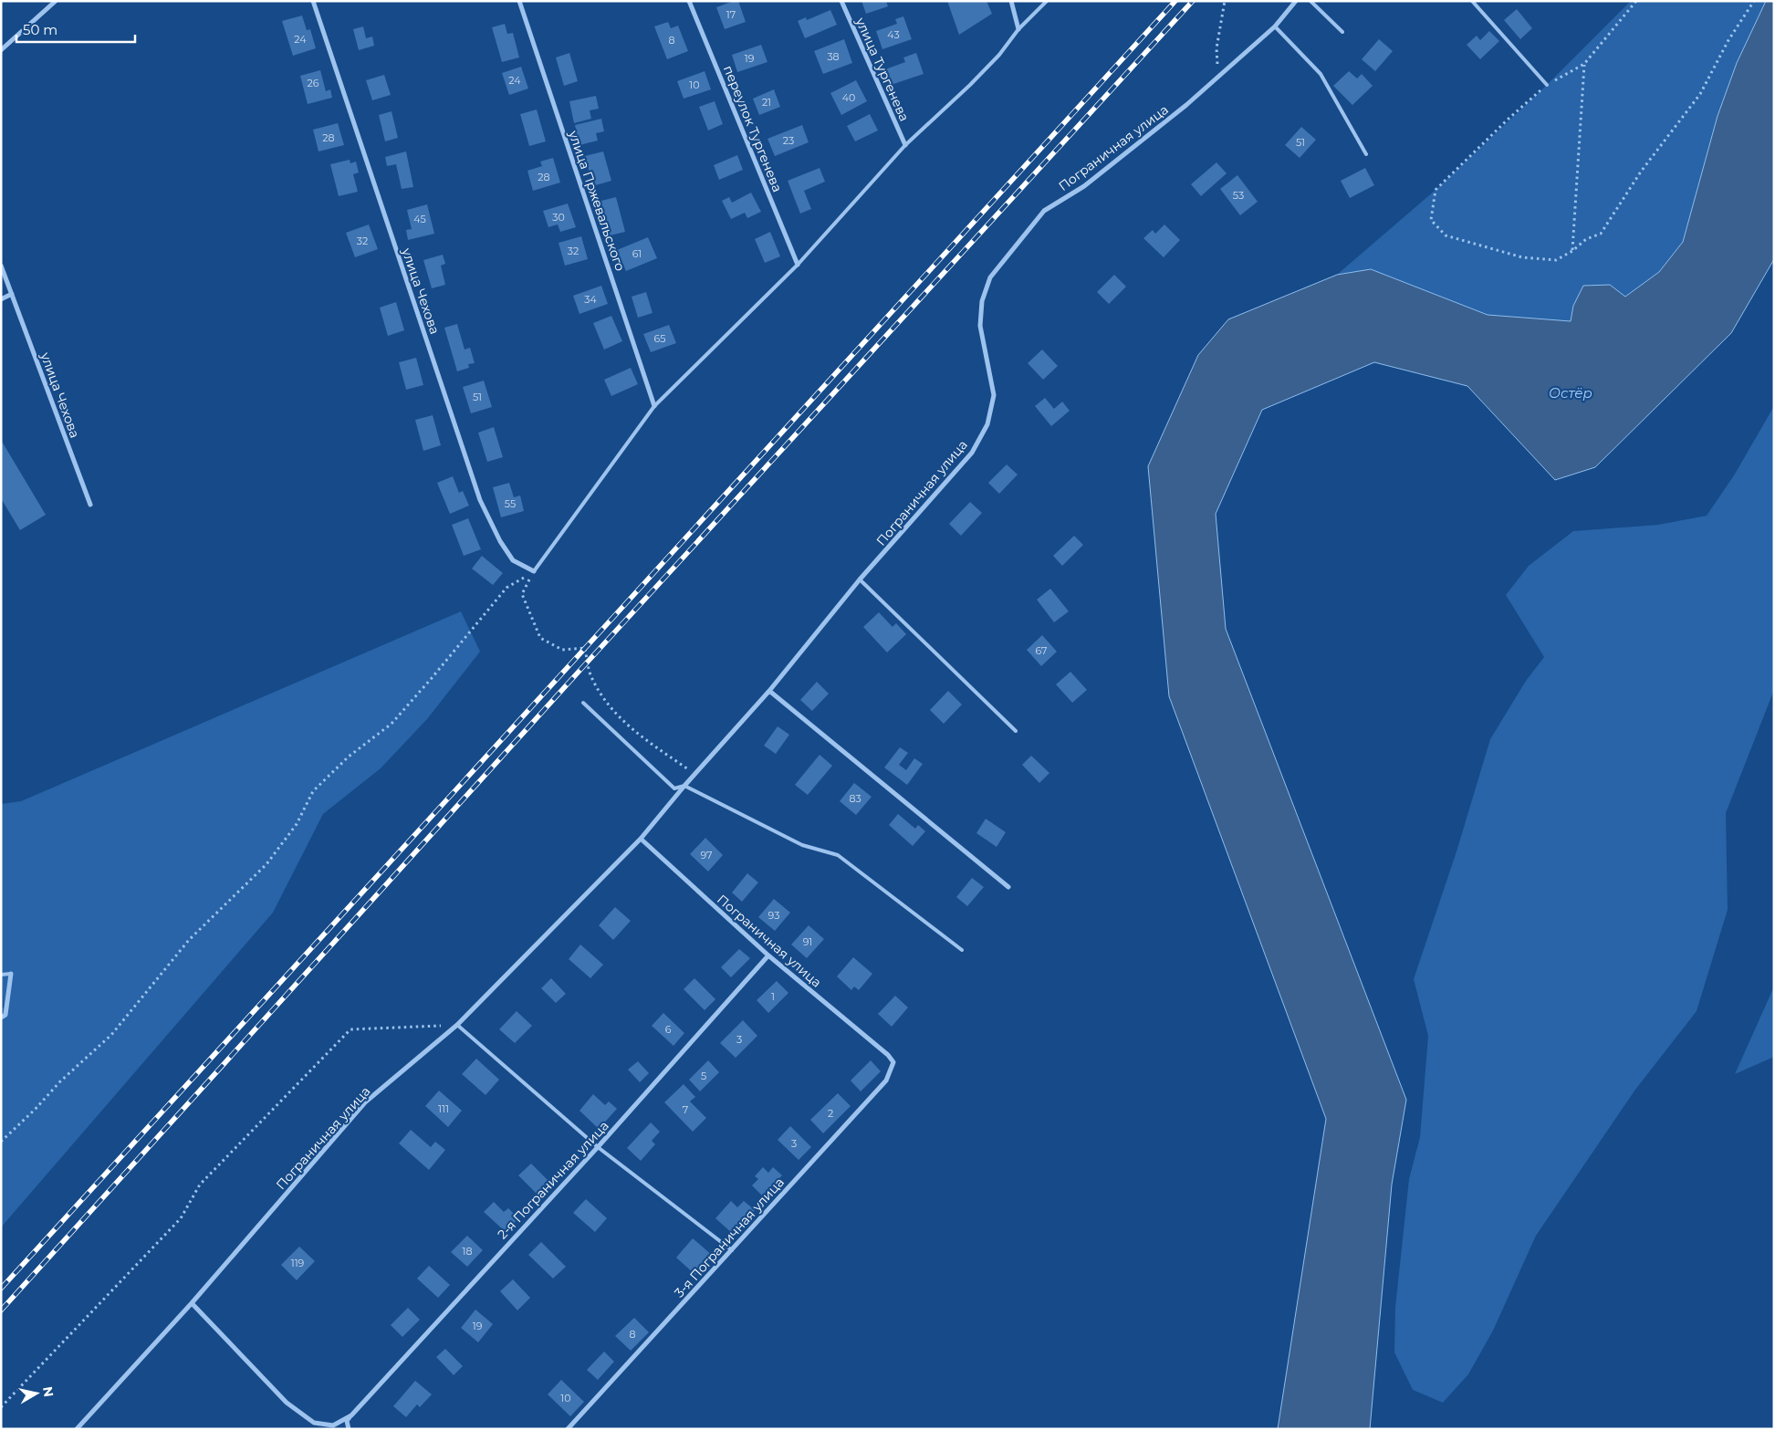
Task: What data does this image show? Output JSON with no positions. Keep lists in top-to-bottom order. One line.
{"streets":{"street":["улица Тургенева","переулок Тургенева","Пограничная улица","улица Пржевальского","улица Чехова","2-я Пограничная улица","3-я Пограничная улица"]},"crossings":[["Пограничная улица","2-я Пограничная улица"],["Пограничная улица","3-я Пограничная улица"]],"water":["Остёр"],"house_numbers":["17","43","24","8","38","19","24","26","10","40","21","28","23","51","28","53","30","45","32","32","61","34","65","51","55","67","83","97","93","91","1","6","3","5","111","7","2","3","18","119","19","8","10"],"scale_bar":"50 m","north":"right"}
